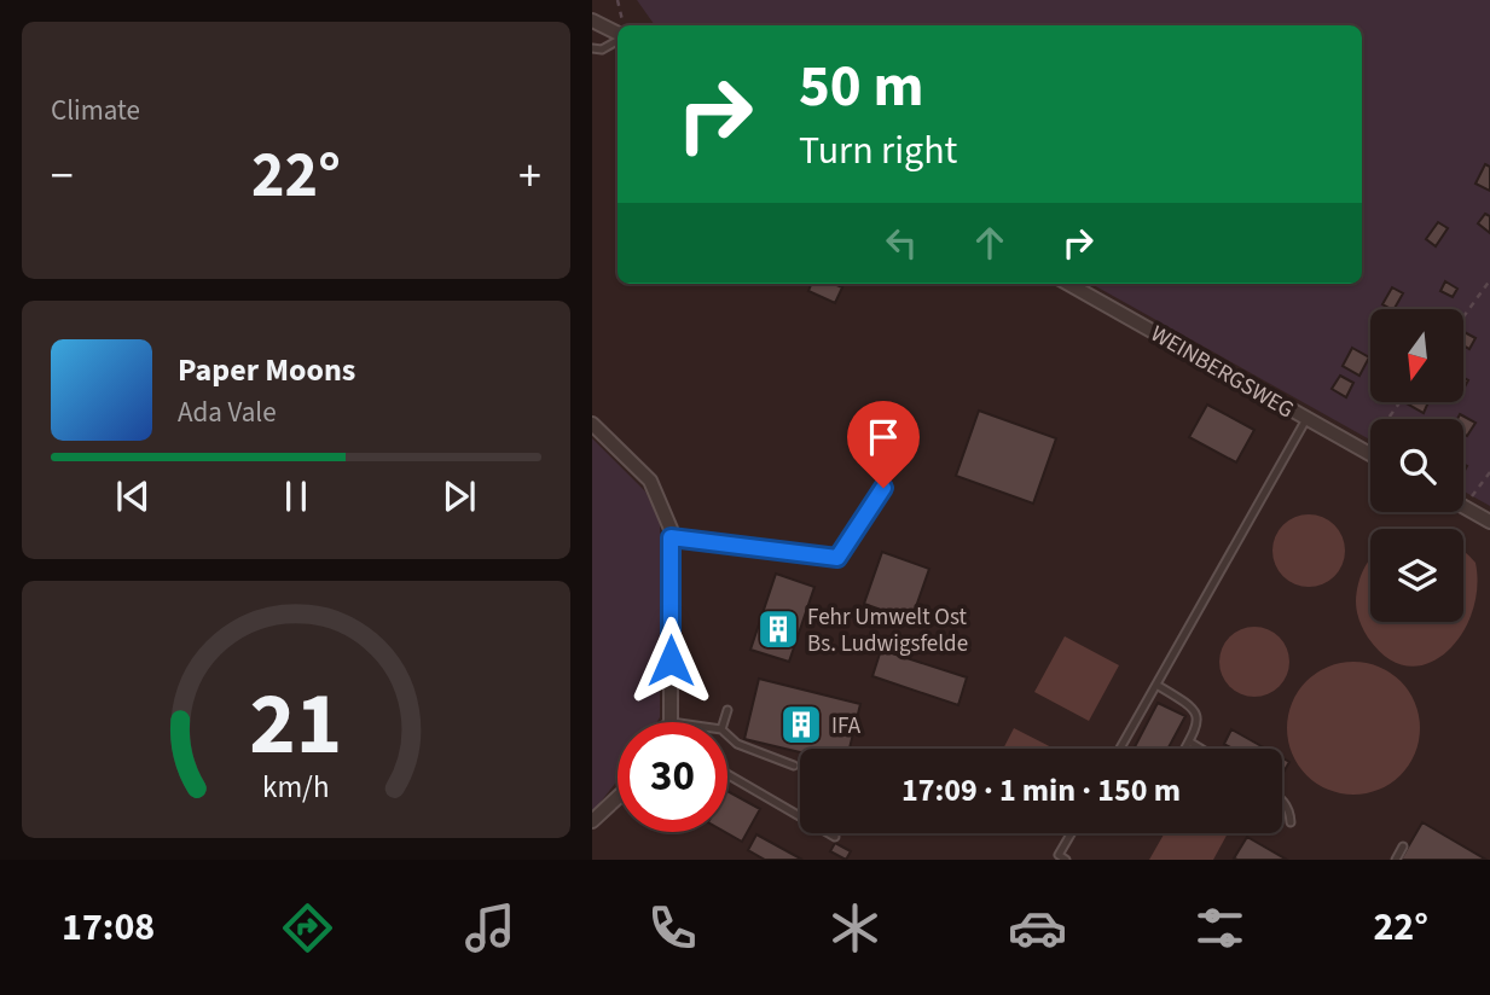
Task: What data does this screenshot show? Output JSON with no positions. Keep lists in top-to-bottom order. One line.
{"streets":{"street":["WEINBERGSWEG"]},"places":{"building":["Fehr Umwelt Ost Bs. Ludwigsfelde","IFA"]},"north":"bottom","page":{"tile":"Climate","turn":["50 m","Turn right"],"heat":["−","22°","+"],"song":["Paper Moons","Ada Vale"],"limit":"30","trip":"17:09 · 1 min · 150 m","tabs":["17:08","22°"],"gauge":["21","km/h"]}}
